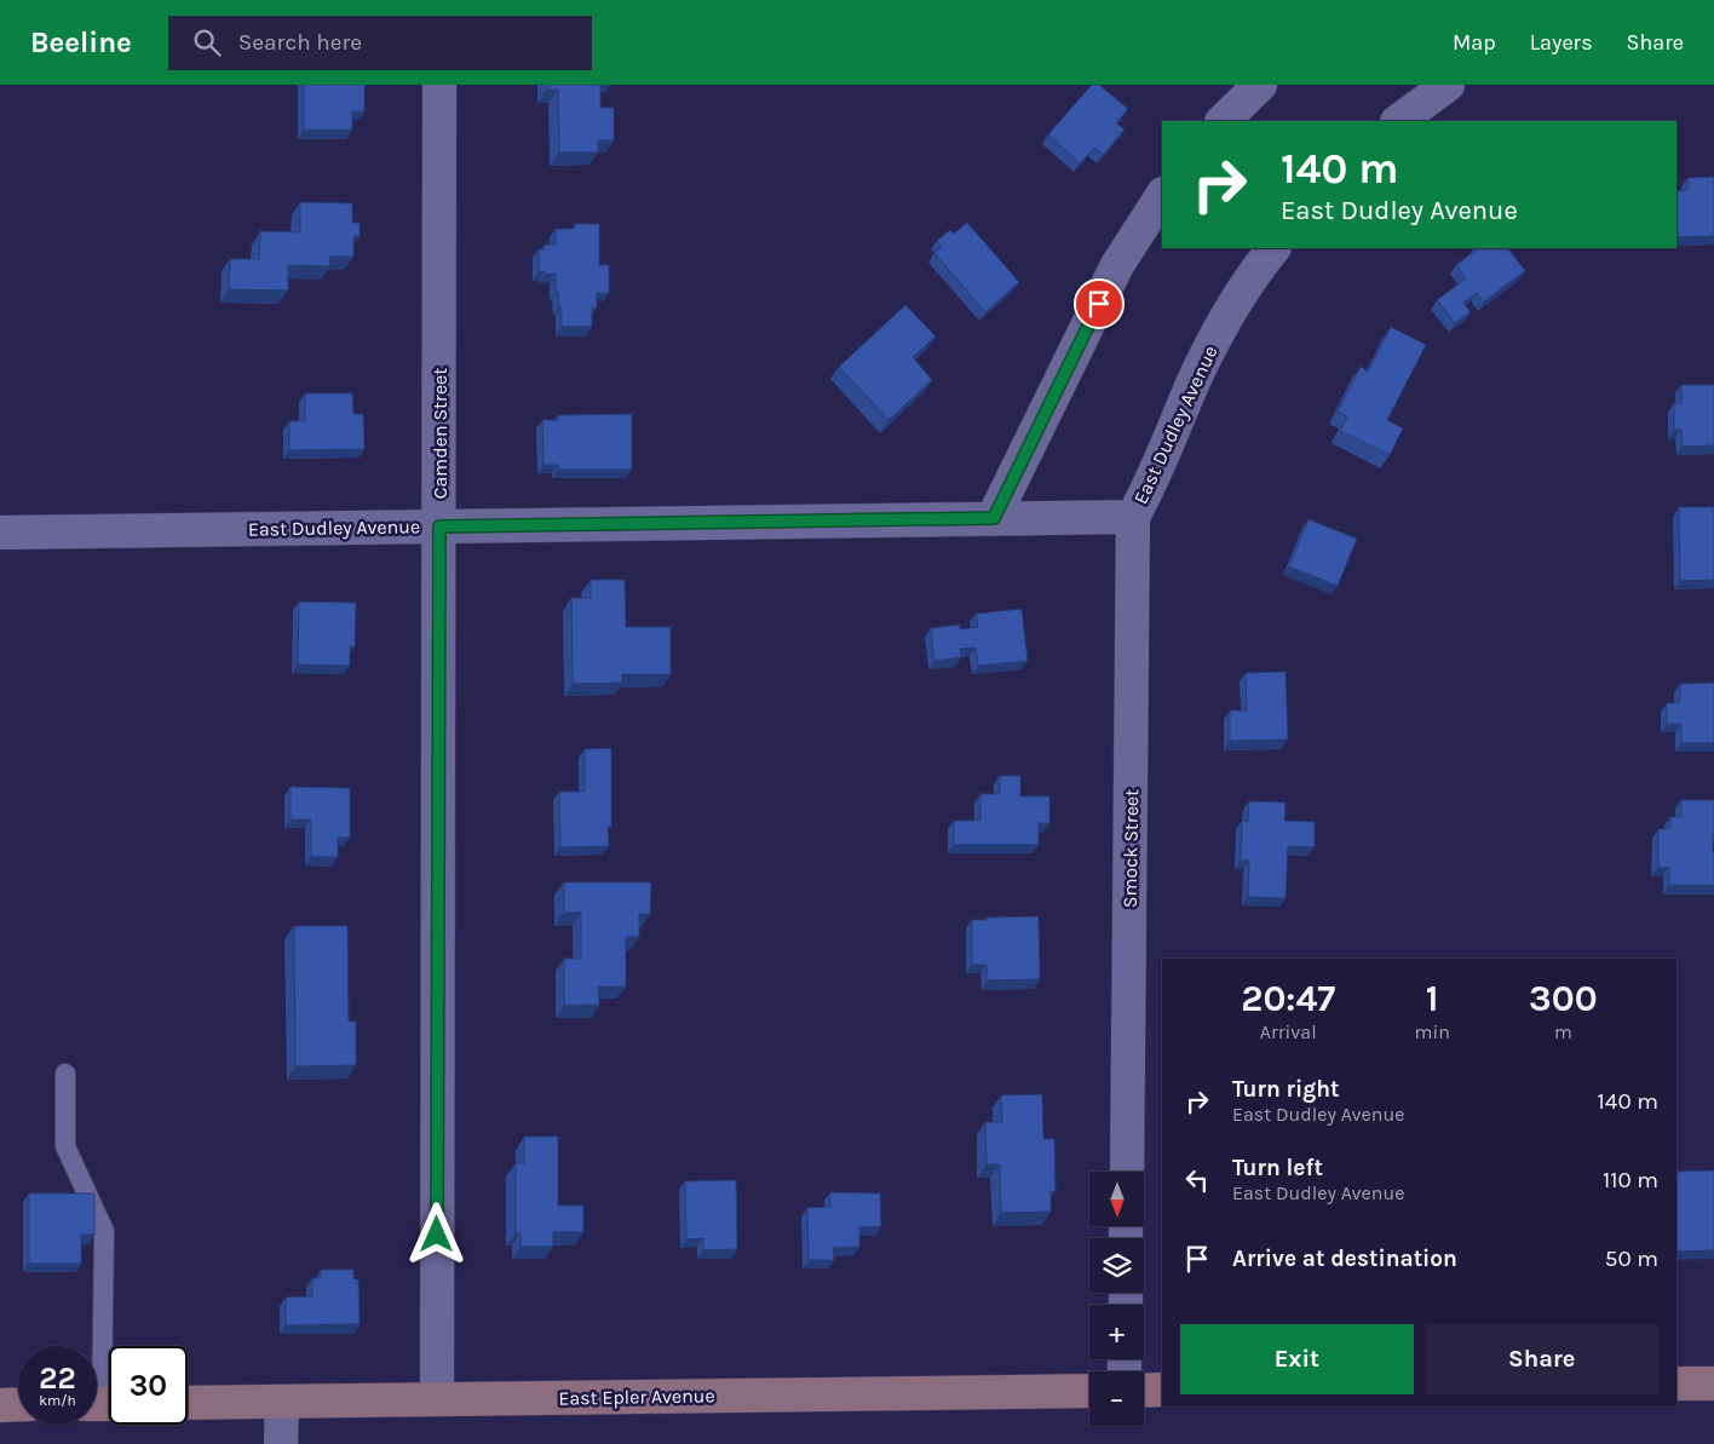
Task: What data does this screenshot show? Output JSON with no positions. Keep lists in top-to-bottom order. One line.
{"streets":{"street":["East Dudley Avenue","Camden Street","Smock Street","East Epler Avenue"]},"crossings":[["East Dudley Avenue","Camden Street"],["East Dudley Avenue","Smock Street"],["Camden Street","East Epler Avenue"]],"north":"bottom","page":{"header":"Beeline","search":"Search here","nav":["Map","Layers","Share"],"turn":["140 m","East Dudley Avenue"],"eta":["20:47","Arrival","1","min","300","m"],"list":[{"name":"Turn right","note":"East Dudley Avenue","value":"140 m"},{"name":"Turn left","note":"East Dudley Avenue","value":"110 m"},{"name":"Arrive at destination","value":"50 m"}],"map_buttons":["+","−"],"buttons":["Exit","Share"],"speed":"22 km/h","limit":"30"}}
